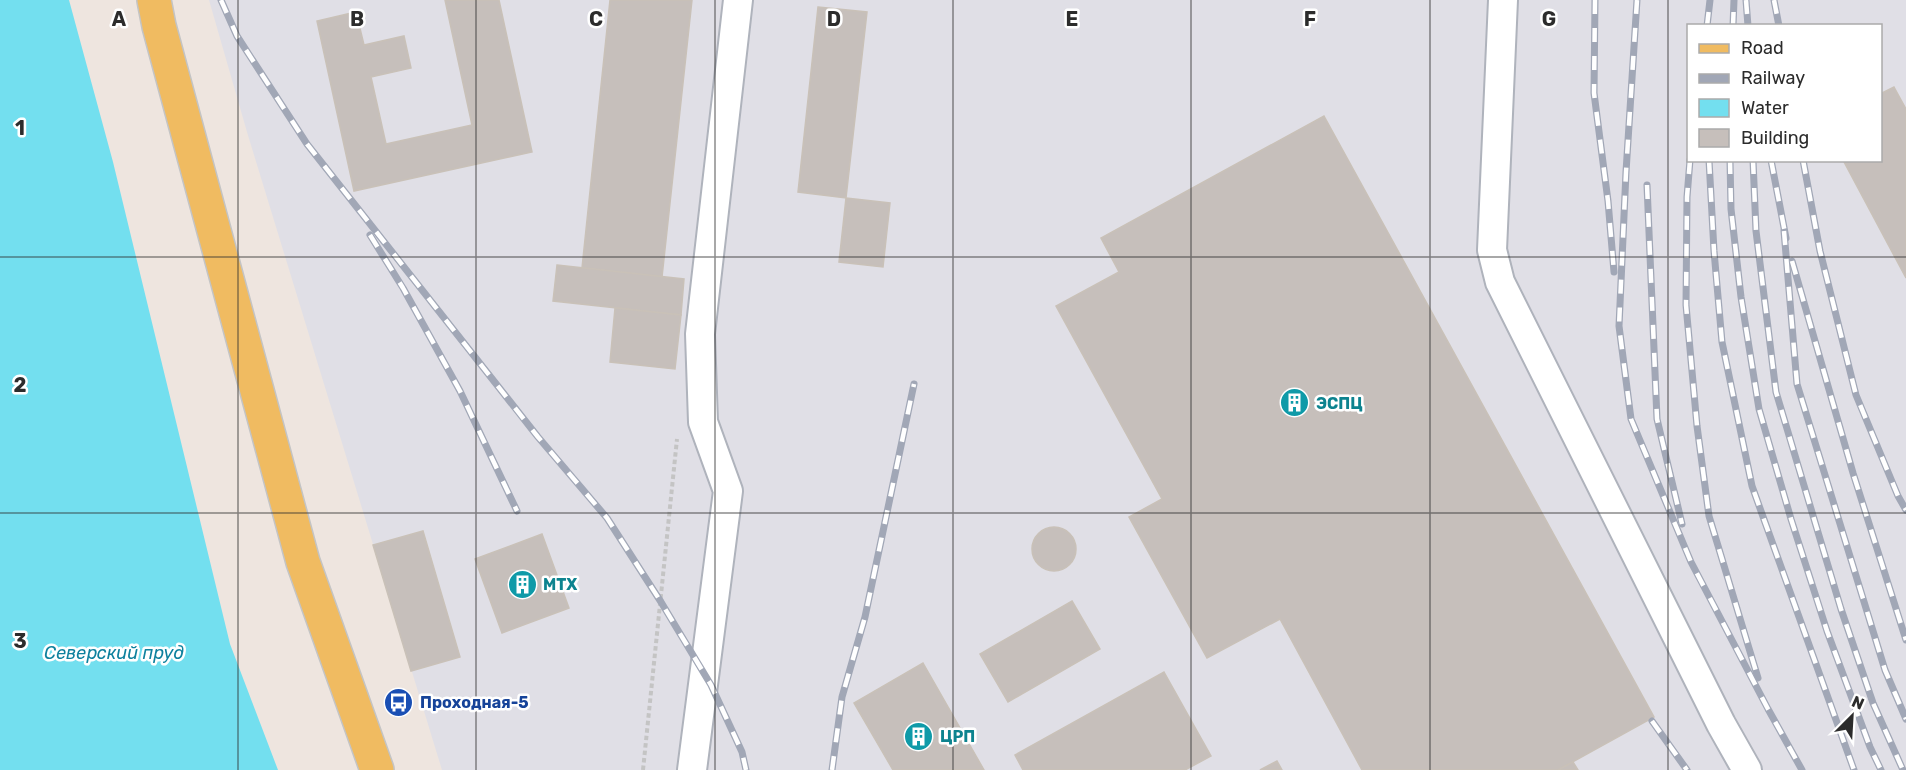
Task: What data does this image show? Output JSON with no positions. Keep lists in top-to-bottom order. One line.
{"water":["Северский пруд"],"places":{"building":["ЭСПЦ","МТХ","ЦРП"],"bus stop":["Проходная-5"]},"legend":["Road","Railway","Water","Building"],"north":"top right","grid":{"columns":["A","B","C","D","E","F","G"],"rows":["1","2","3"]}}
